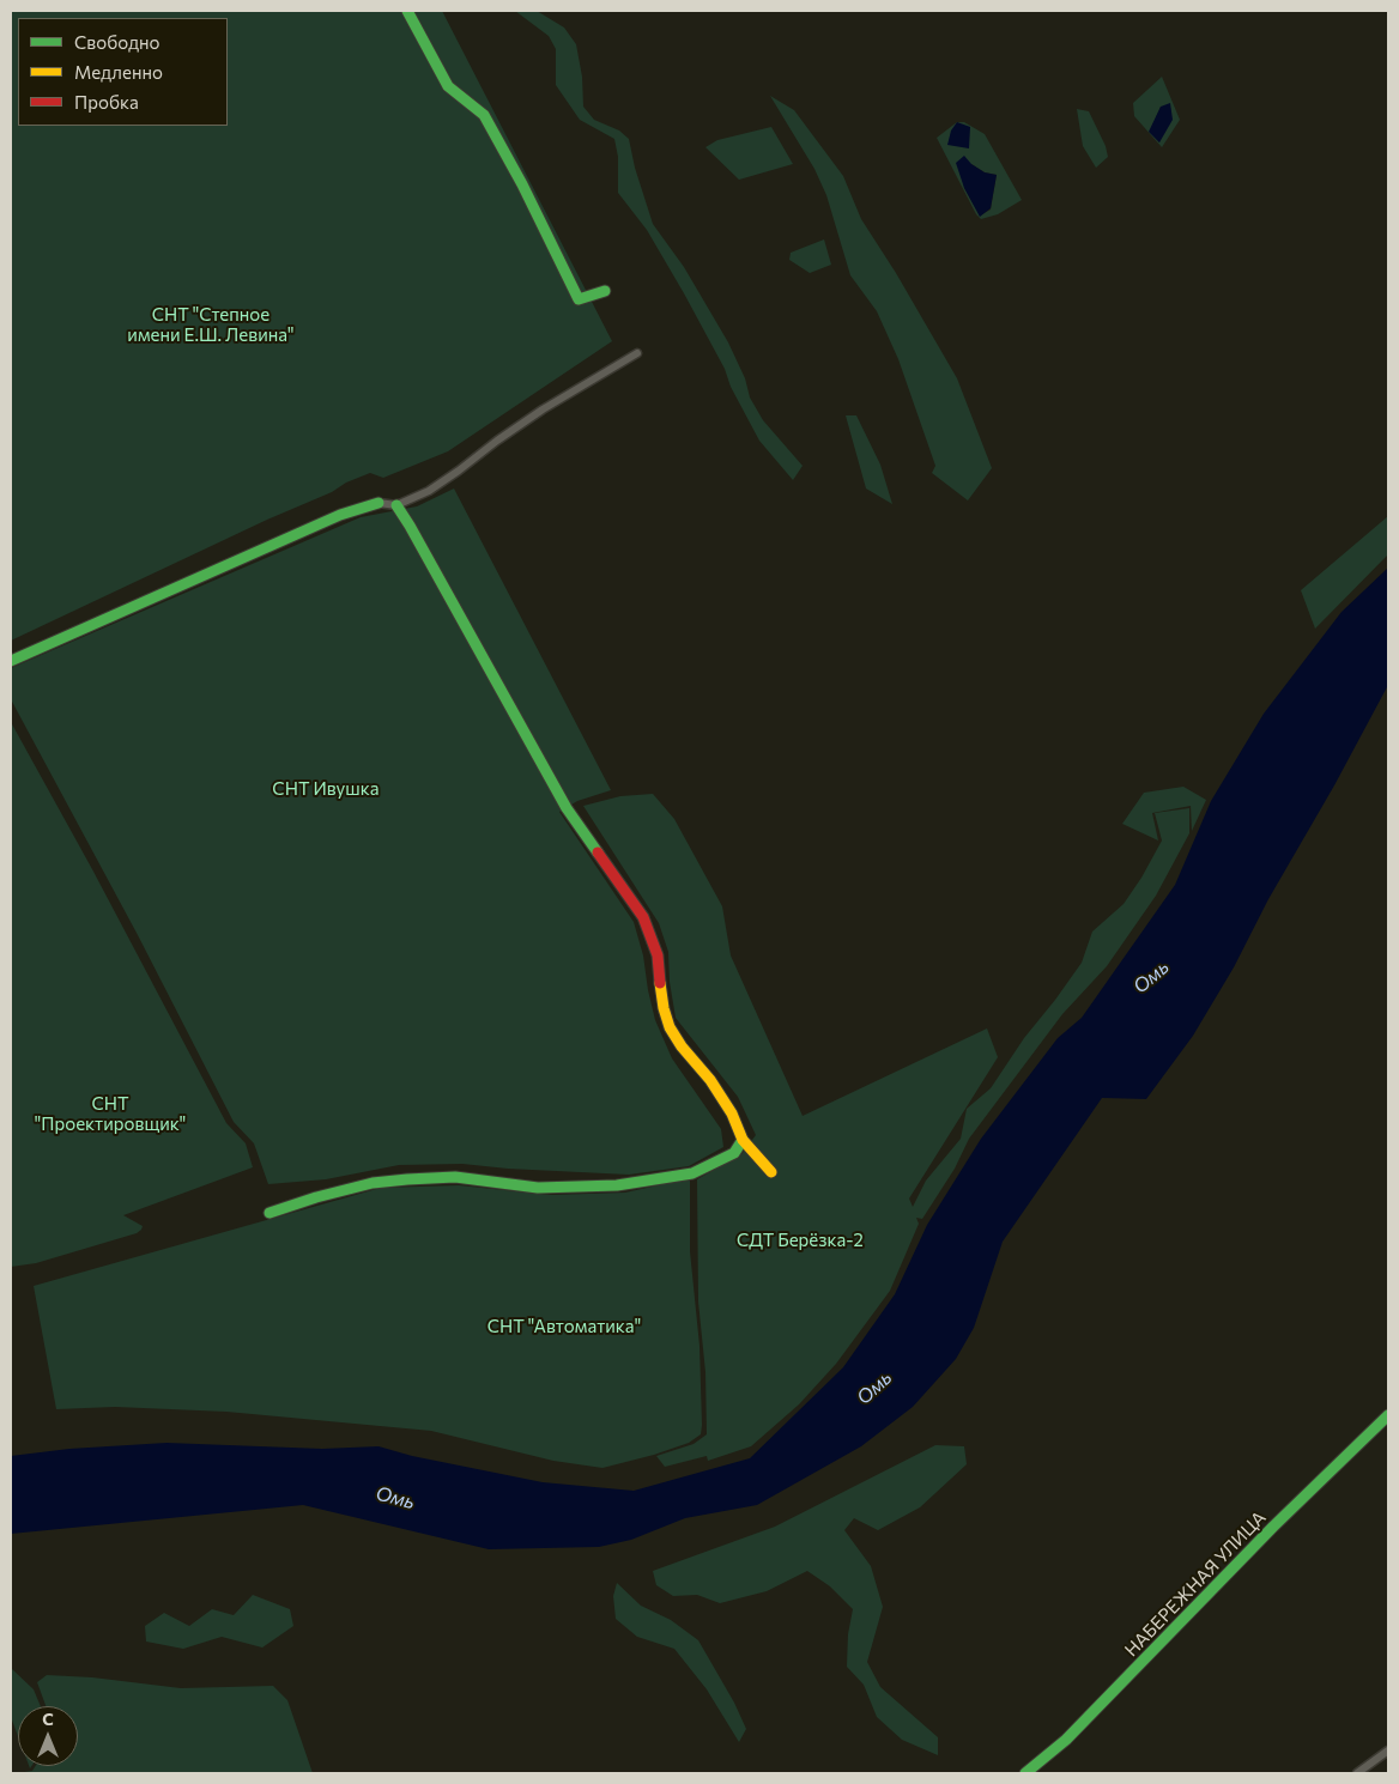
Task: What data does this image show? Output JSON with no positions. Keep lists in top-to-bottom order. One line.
{"streets":{"street":["НАБЕРЕЖНАЯ УЛИЦА"]},"water":["Омь"],"parks":["СНТ \"Степное имени Е.Ш. Левина\"","СНТ Ивушка","СНТ \"Проектировщик\"","СДТ Берёзка-2","СНТ \"Автоматика\""],"legend":["Свободно","Медленно","Пробка"],"north":"top"}
